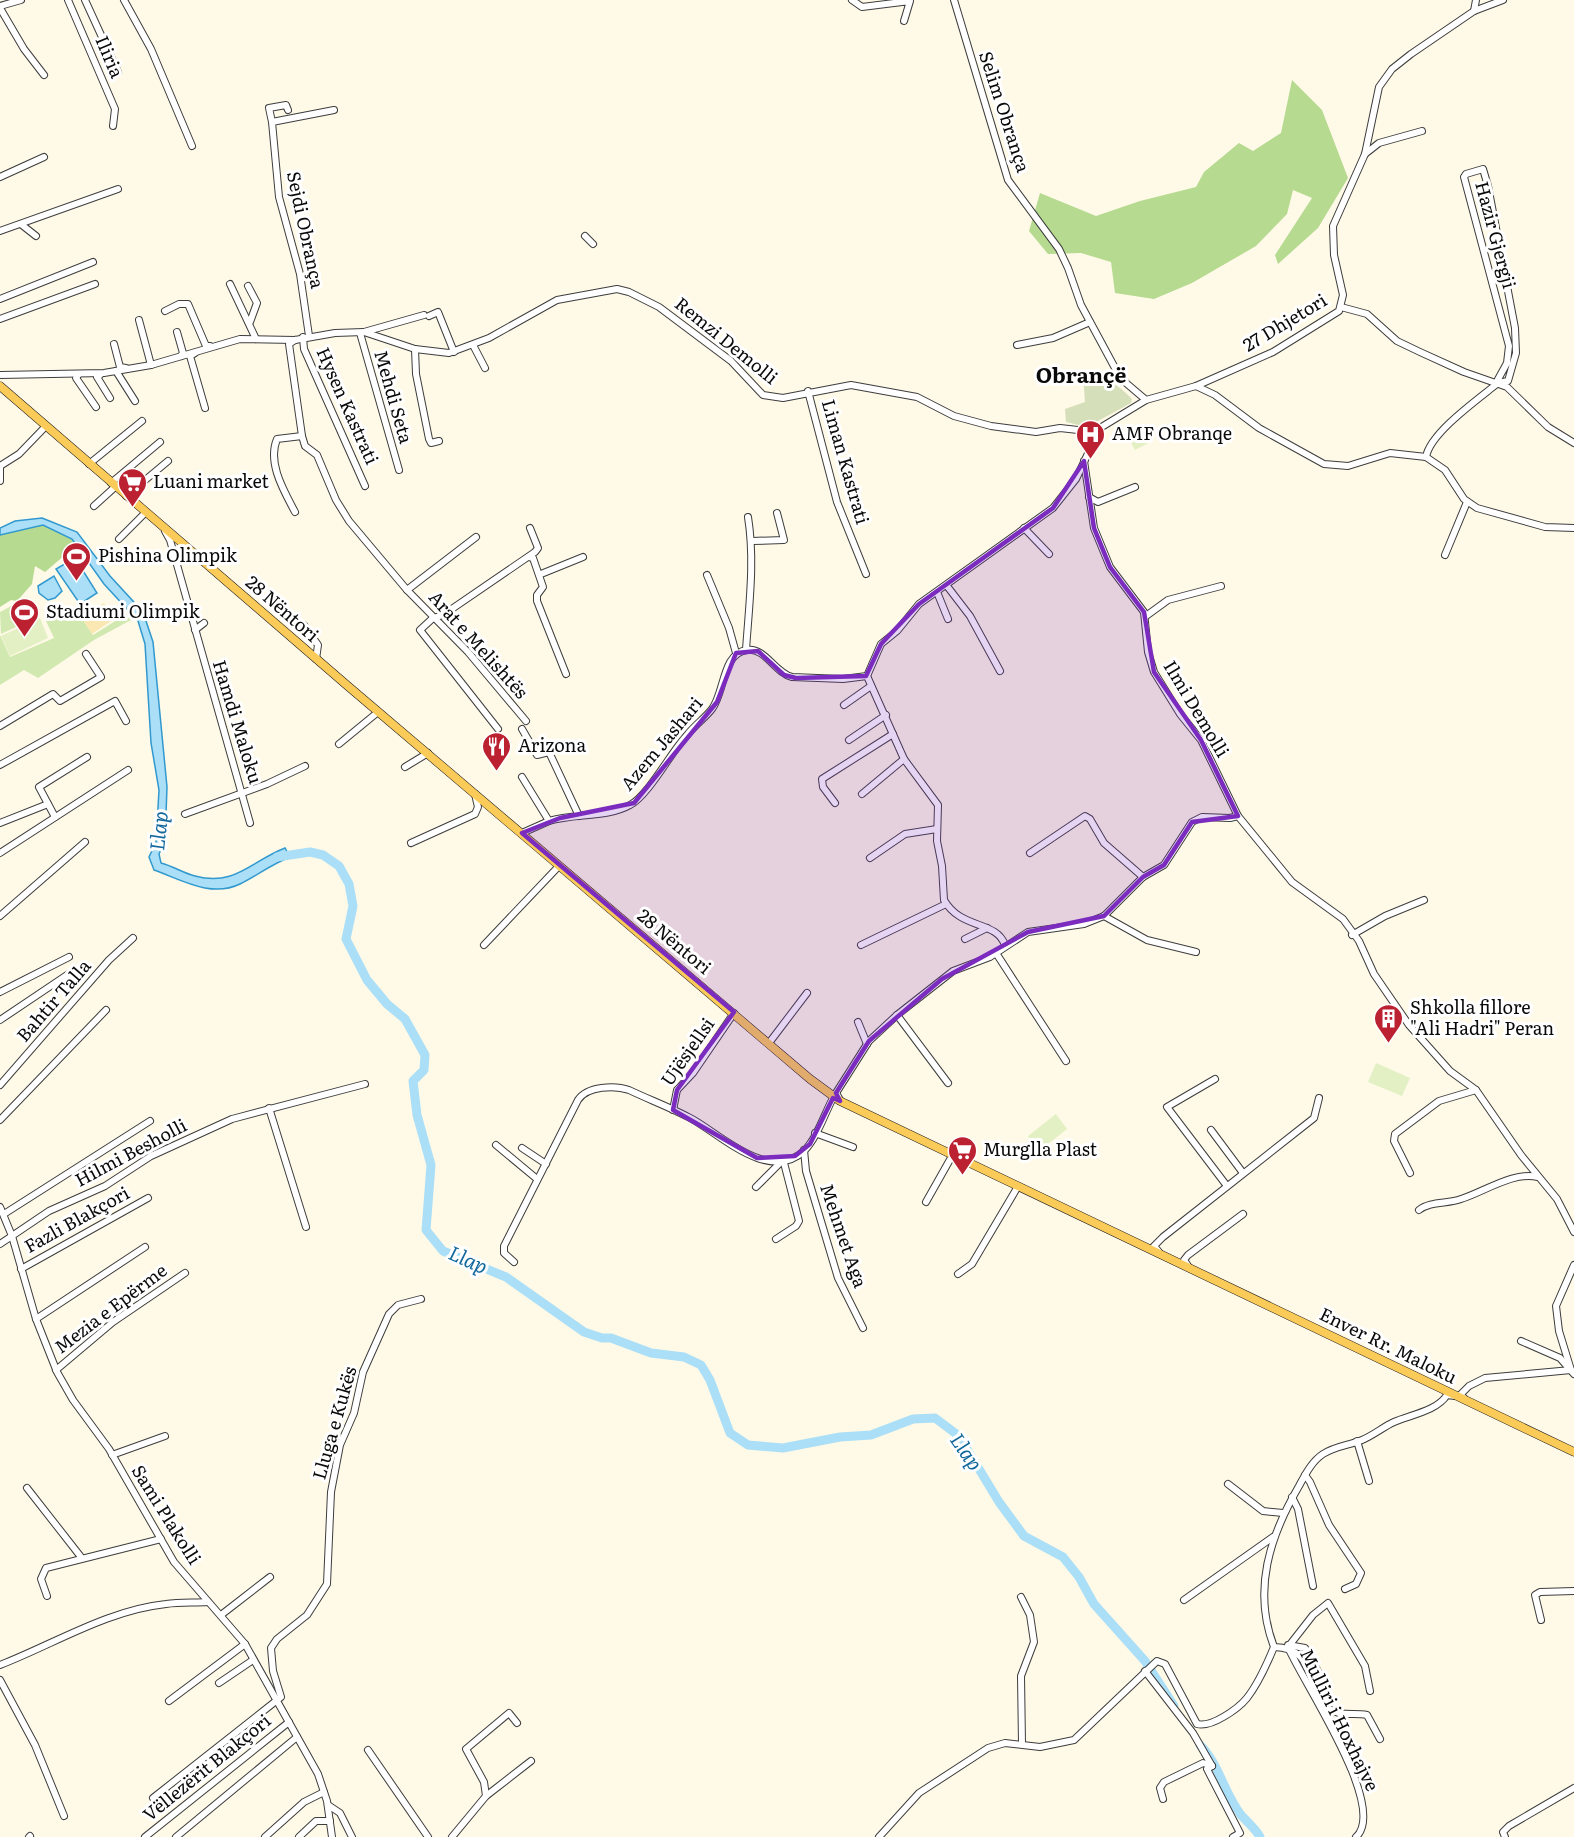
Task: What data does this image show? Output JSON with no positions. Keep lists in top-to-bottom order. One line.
{"streets":{"main road":["28 Nëntori","Enver Rr. Maloku"],"street":["Iliria","Selim Obrança","Sejdi Obrança","Hazir Gjergji","27 Dhjetori","Remzi Demolli","Mehdi Seta","Hysen Kastrati","Liman Kastrati","Arat e Melishtës","Ilmi Demolli","Hamdi Maloku","Azem Jashari","Bahtir Talla","Ujësjellsi","Hilmi Besholli","Fazli Blakçori","Mehmet Aga","Mezia e Epërme","Lluga e Kukës","Sami Plakolli","Mulliri i Hoxhajve","Vëllezërit Blakçori"]},"crossings":[["Selim Obrança","27 Dhjetori"],["Sejdi Obrança","Remzi Demolli"],["Sejdi Obrança","Hysen Kastrati"],["27 Dhjetori","Remzi Demolli"],["Remzi Demolli","Mehdi Seta"],["Remzi Demolli","Hysen Kastrati"],["Remzi Demolli","Liman Kastrati"],["Remzi Demolli","Arat e Melishtës"],["28 Nëntori","Hamdi Maloku"],["28 Nëntori","Azem Jashari"],["28 Nëntori","Ujësjellsi"],["28 Nëntori","Enver Rr. Maloku"],["Hilmi Besholli","Sami Plakolli"],["Fazli Blakçori","Sami Plakolli"],["Mezia e Epërme","Sami Plakolli"],["Lluga e Kukës","Sami Plakolli"],["Sami Plakolli","Vëllezërit Blakçori"]],"districts":["Obrançë"],"water":["Llap"],"places":{"hospital":["AMF Obranqe"],"supermarket":["Luani market","Murglla Plast"],"sports":["Pishina Olimpik","Stadiumi Olimpik"],"restaurant":["Arizona"],"building":["Shkolla fillore \"Ali Hadri\" Peran"]}}
